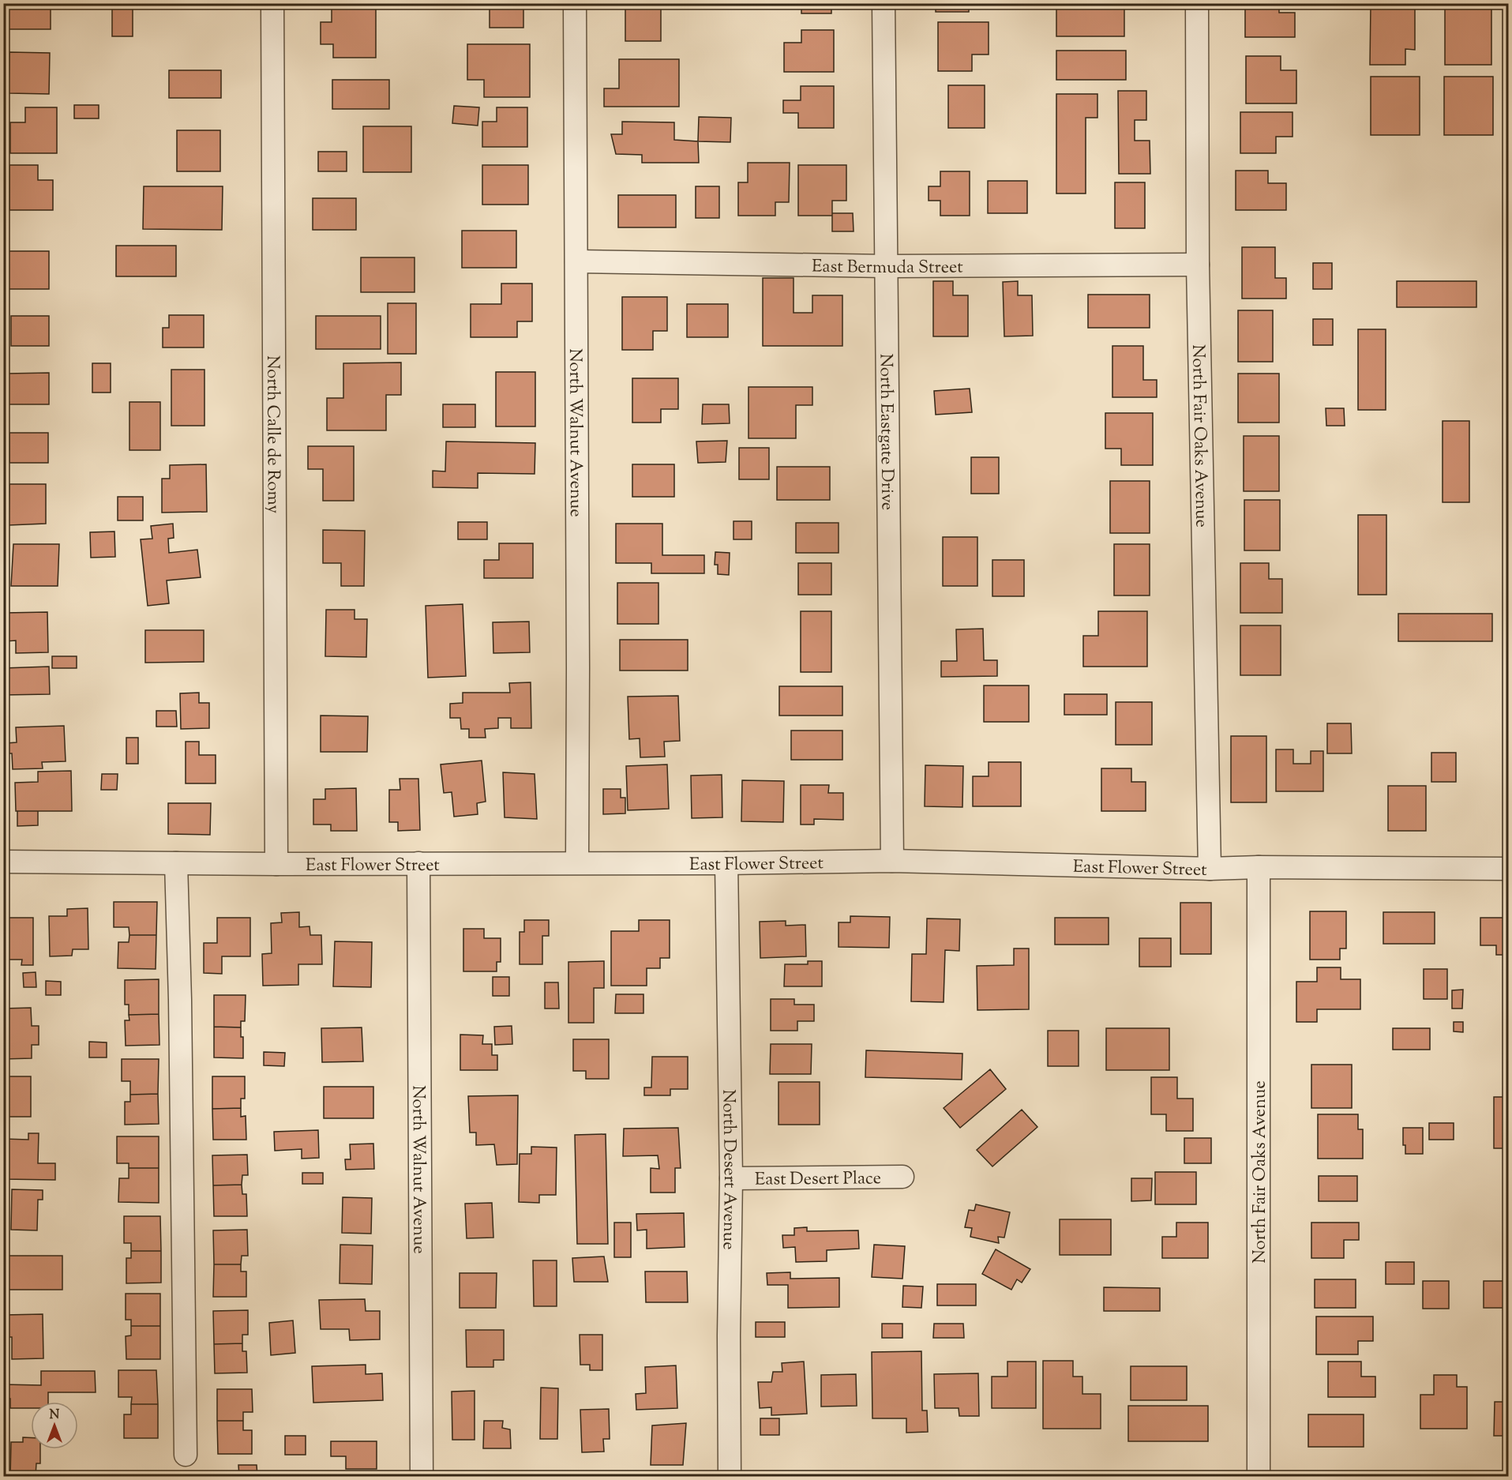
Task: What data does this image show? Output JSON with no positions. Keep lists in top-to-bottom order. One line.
{"streets":{"street":["East Bermuda Street","North Eastgate Drive","North Walnut Avenue","North Calle de Romy","North Fair Oaks Avenue","East Flower Street","North Desert Avenue","East Desert Place"]},"crossings":[["East Bermuda Street","North Eastgate Drive"],["East Bermuda Street","North Walnut Avenue"],["East Bermuda Street","North Fair Oaks Avenue"],["North Eastgate Drive","East Flower Street"],["North Walnut Avenue","East Flower Street"],["North Calle de Romy","East Flower Street"],["North Fair Oaks Avenue","East Flower Street"],["East Flower Street","North Desert Avenue"],["North Desert Avenue","East Desert Place"]],"north":"top"}
